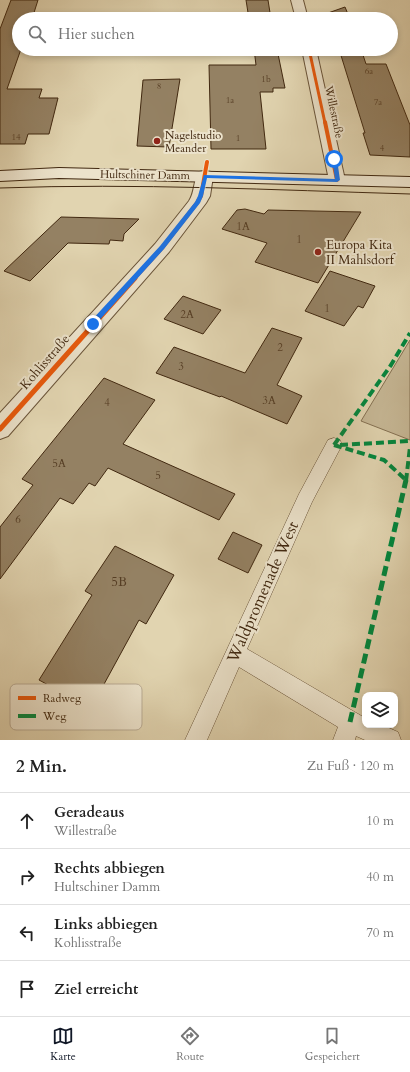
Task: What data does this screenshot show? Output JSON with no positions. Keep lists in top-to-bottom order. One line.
{"streets":{"street":["Willestraße","Hultschiner Damm","Kohlisstraße"],"lane":["Waldpromenade West"]},"crossings":[["Willestraße","Hultschiner Damm"],["Hultschiner Damm","Kohlisstraße"]],"places":["Nagelstudio Meander","Europa Kita II Mahlsdorf"],"house_numbers":["6a","1b","8","1a","7a","14","1","4","1A","1","1","2A","2","3","3A","4","5A","5","6","5B"],"legend":["Radweg","Weg"],"page":{"search":"Hier suchen","heading":["2 Min.","Zu Fuß · 120 m"],"list":[["Geradeaus","Willestraße","10 m"],["Rechts abbiegen","Hultschiner Damm","40 m"],["Links abbiegen","Kohlisstraße","70 m"],"Ziel erreicht"],"nav":["Karte","Route","Gespeichert"]}}
